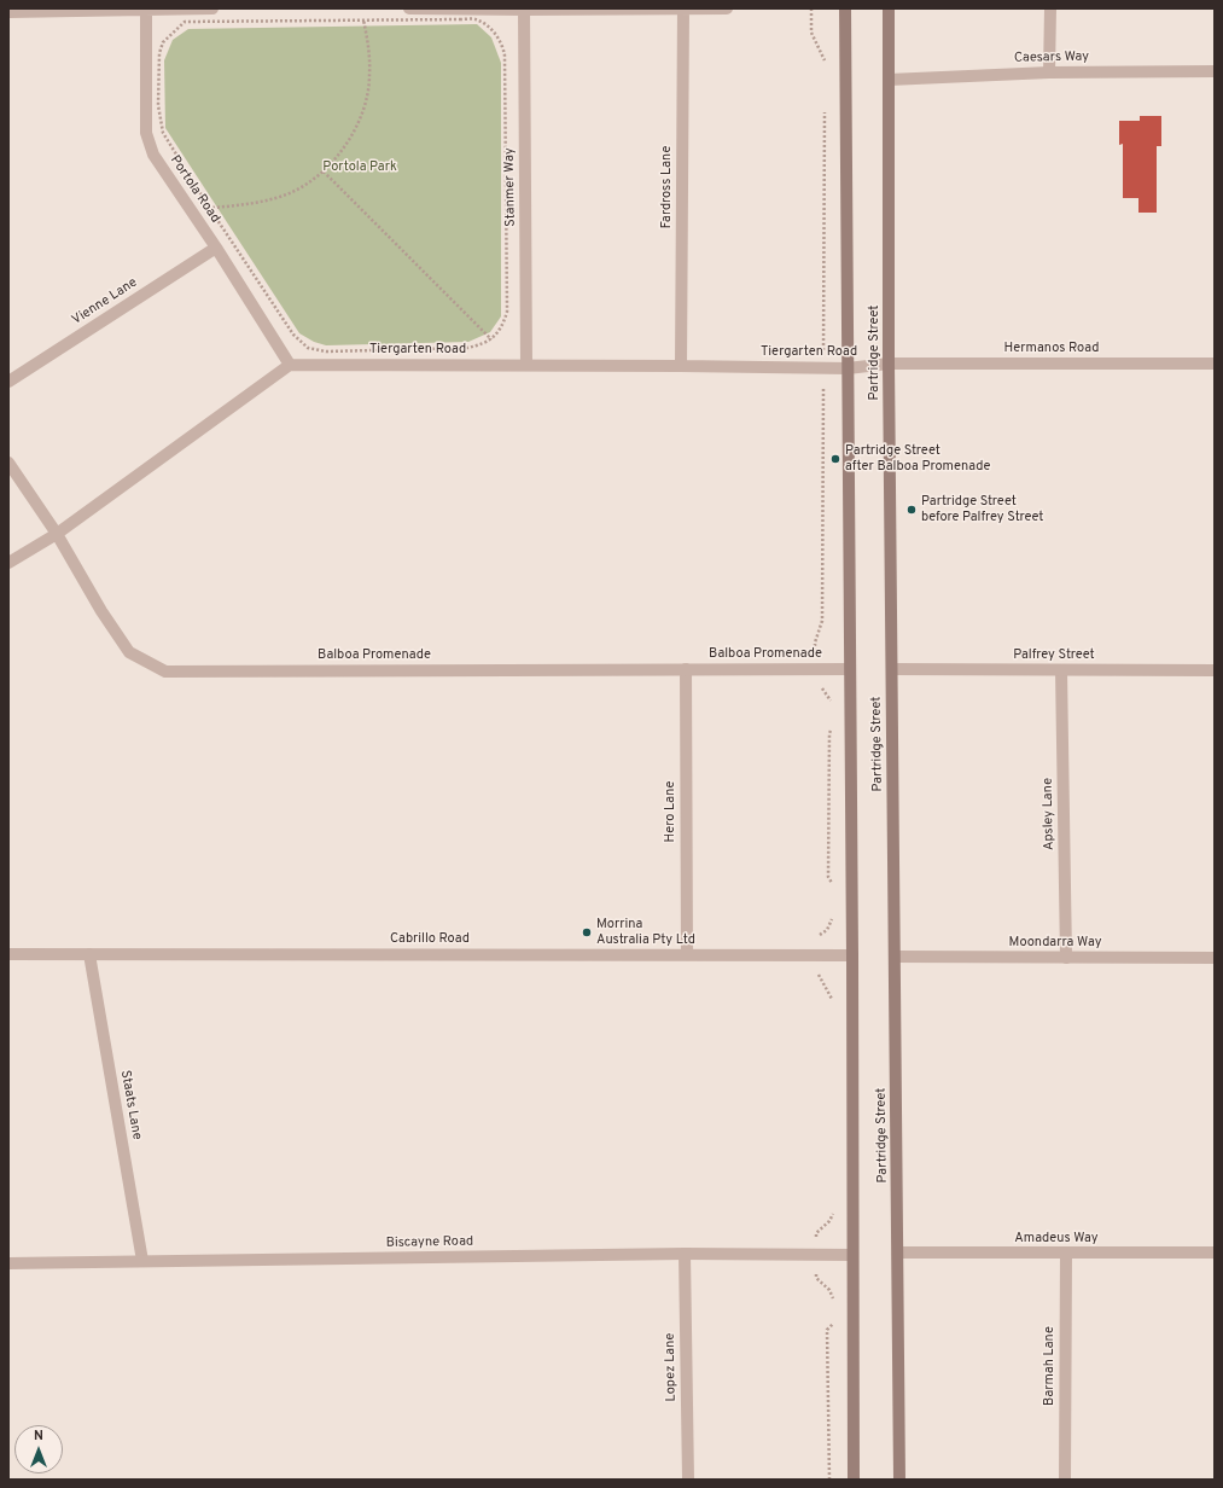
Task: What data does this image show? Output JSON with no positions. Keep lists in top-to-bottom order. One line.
{"streets":{"main road":["Partridge Street"],"street":["Caesars Way","Stanmer Way","Fardross Lane","Portola Road","Vienne Lane","Hermanos Road","Tiergarten Road","Balboa Promenade","Palfrey Street","Hero Lane","Apsley Lane","Cabrillo Road","Moondarra Way","Staats Lane","Amadeus Way","Biscayne Road","Barmah Lane","Lopez Lane"]},"crossings":[["Caesars Way","Partridge Street"],["Stanmer Way","Tiergarten Road"],["Fardross Lane","Tiergarten Road"],["Portola Road","Vienne Lane"],["Portola Road","Tiergarten Road"],["Hermanos Road","Tiergarten Road"],["Hermanos Road","Partridge Street"],["Tiergarten Road","Partridge Street"],["Partridge Street","Balboa Promenade"],["Partridge Street","Palfrey Street"],["Partridge Street","Cabrillo Road"],["Partridge Street","Moondarra Way"],["Partridge Street","Amadeus Way"],["Partridge Street","Biscayne Road"],["Balboa Promenade","Hero Lane"],["Palfrey Street","Apsley Lane"],["Hero Lane","Cabrillo Road"],["Apsley Lane","Moondarra Way"],["Cabrillo Road","Staats Lane"],["Staats Lane","Biscayne Road"],["Amadeus Way","Barmah Lane"],["Biscayne Road","Lopez Lane"]],"parks":["Portola Park"],"places":["Partridge Street after Balboa Promenade","Partridge Street before Palfrey Street","Morrina Australia Pty Ltd"],"north":"top"}
